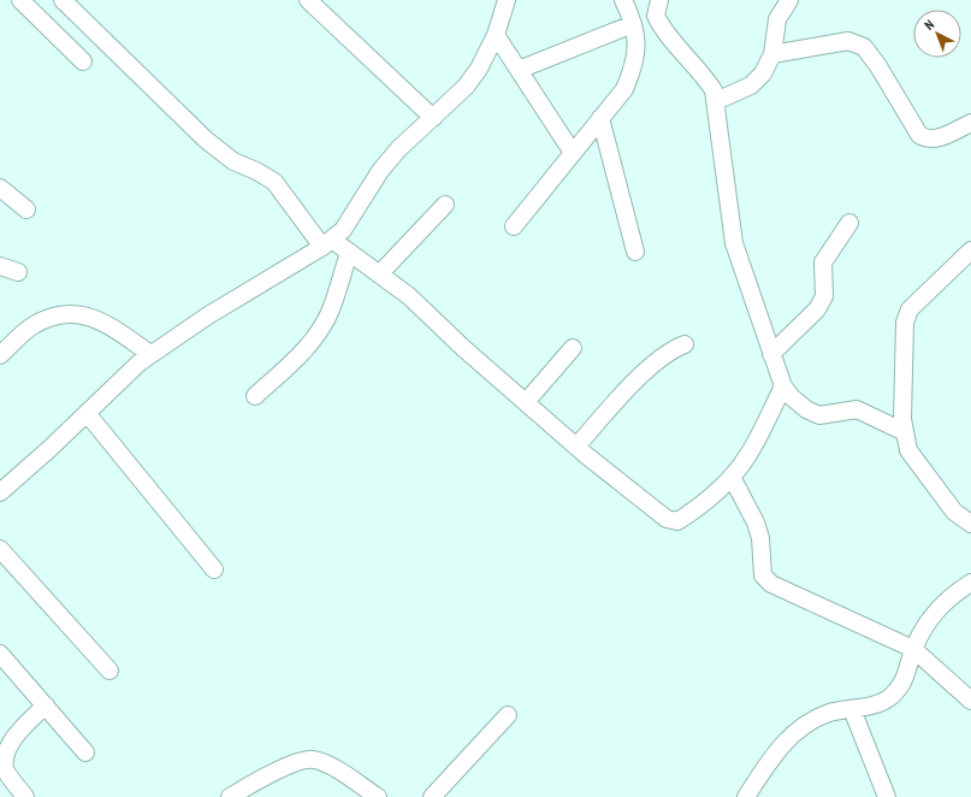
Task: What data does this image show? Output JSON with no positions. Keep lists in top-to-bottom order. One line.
{"north":"top left"}
